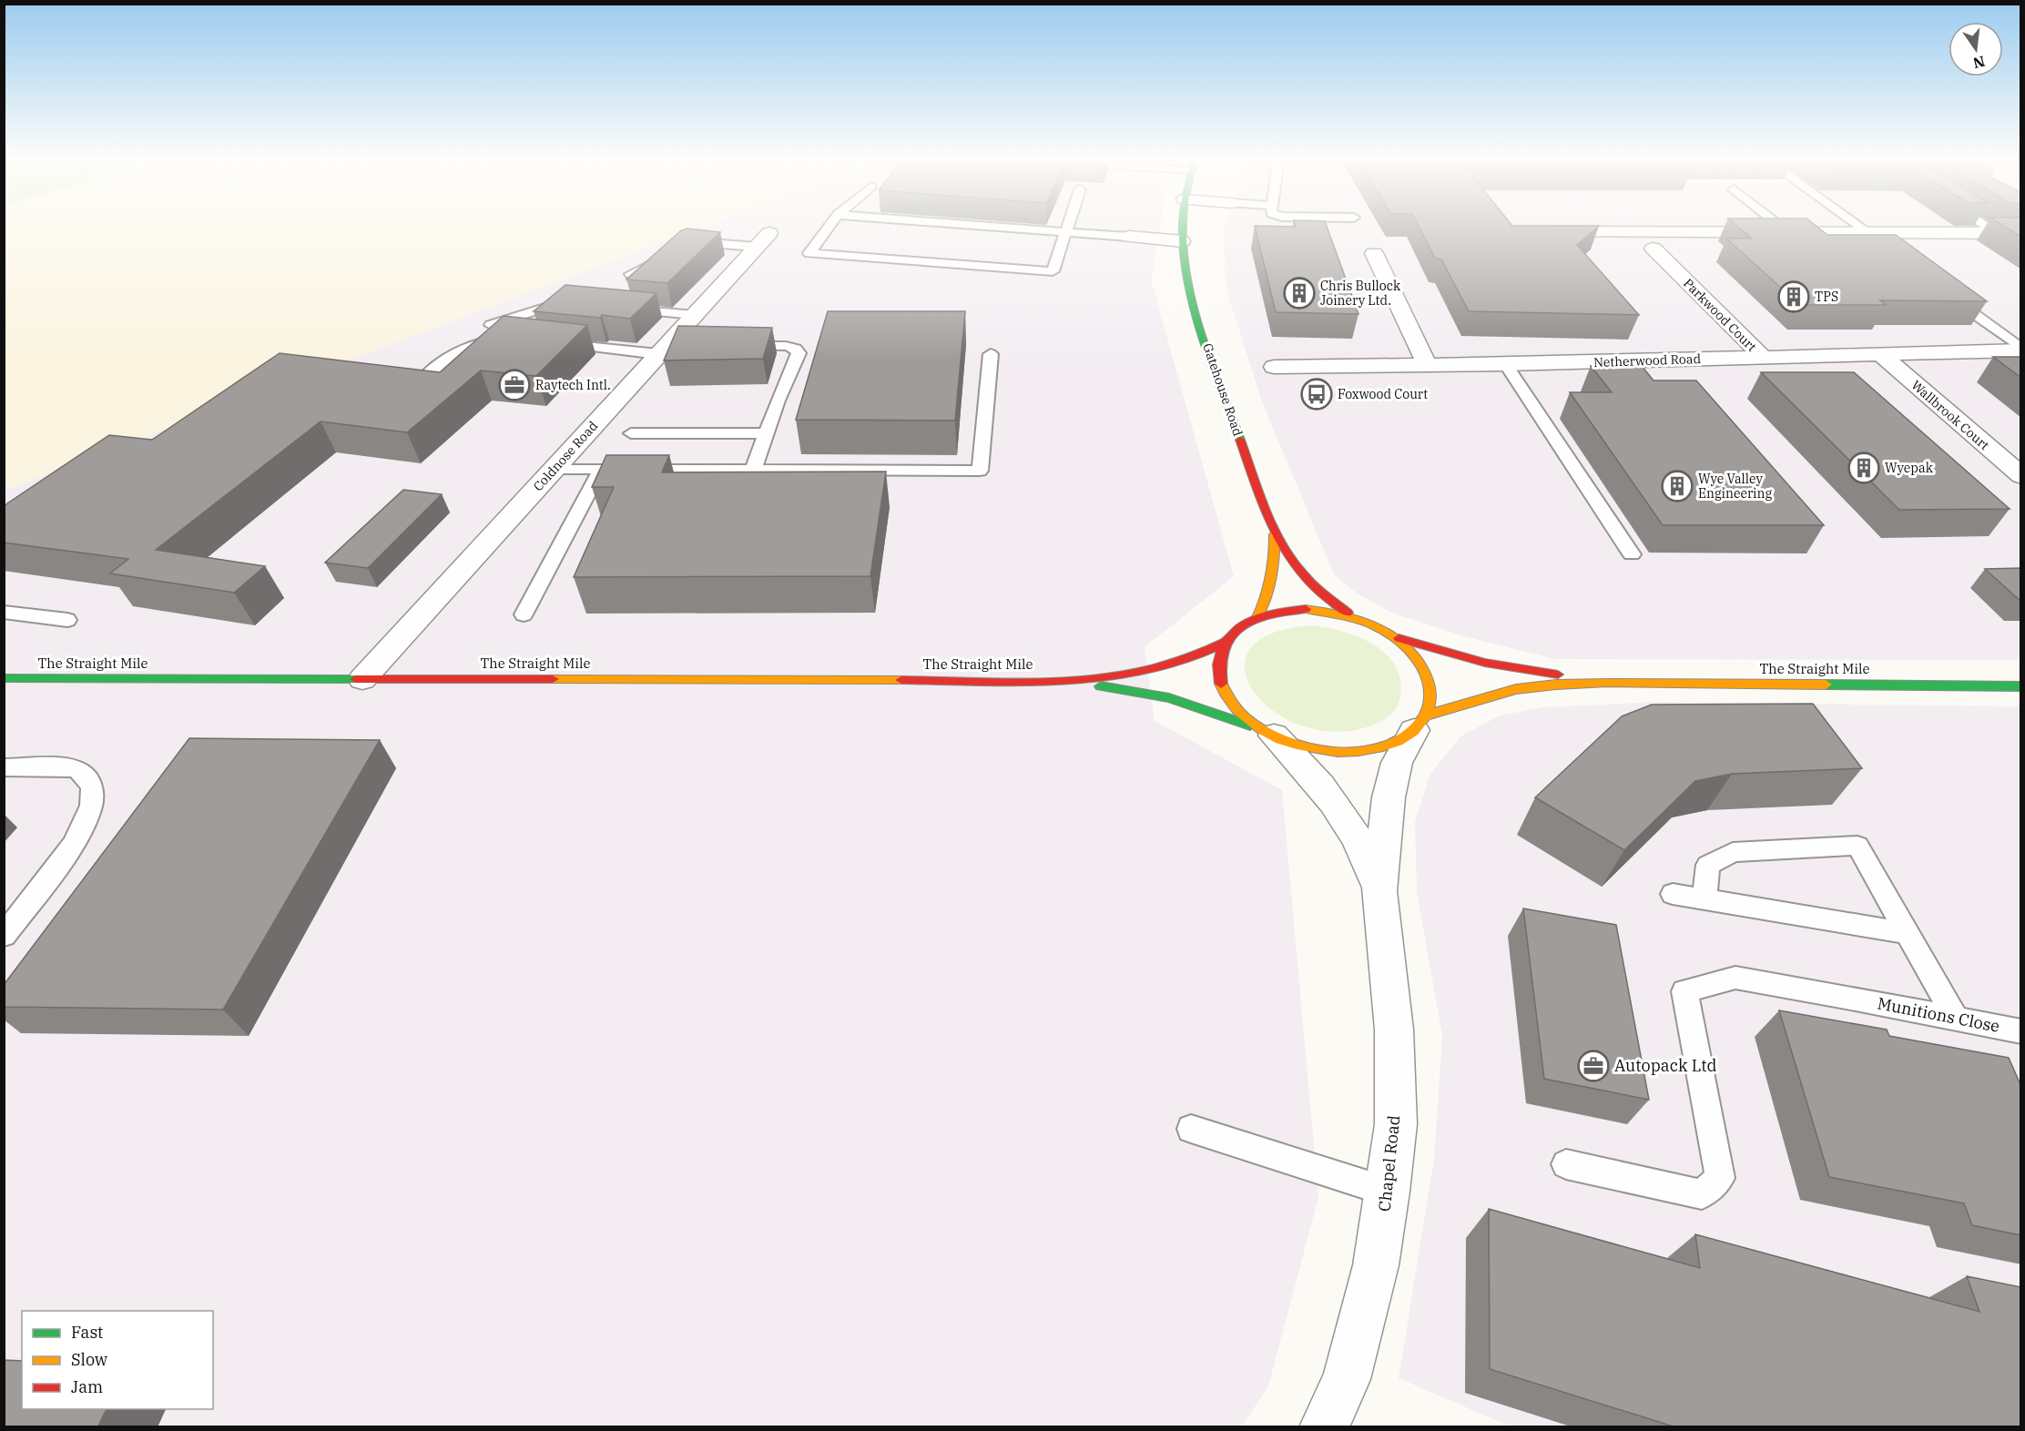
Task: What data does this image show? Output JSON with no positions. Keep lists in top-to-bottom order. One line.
{"streets":{"main road":["Gatehouse Road","The Straight Mile"],"street":["Parkwood Court","Netherwood Road","Wallbrook Court","Coldnose Road","Chapel Road"],"lane":["Munitions Close"]},"crossings":[["Parkwood Court","Netherwood Road"],["Netherwood Road","Wallbrook Court"],["Gatehouse Road","The Straight Mile"],["Gatehouse Road","Chapel Road"],["Coldnose Road","The Straight Mile"],["The Straight Mile","Chapel Road"]],"places":{"building":["Chris Bullock Joinery Ltd.","TPS","Wyepak","Wye Valley Engineering"],"office":["Raytech Intl.","Autopack Ltd"],"bus stop":["Foxwood Court"]},"legend":["Fast","Slow","Jam"],"north":"bottom"}
